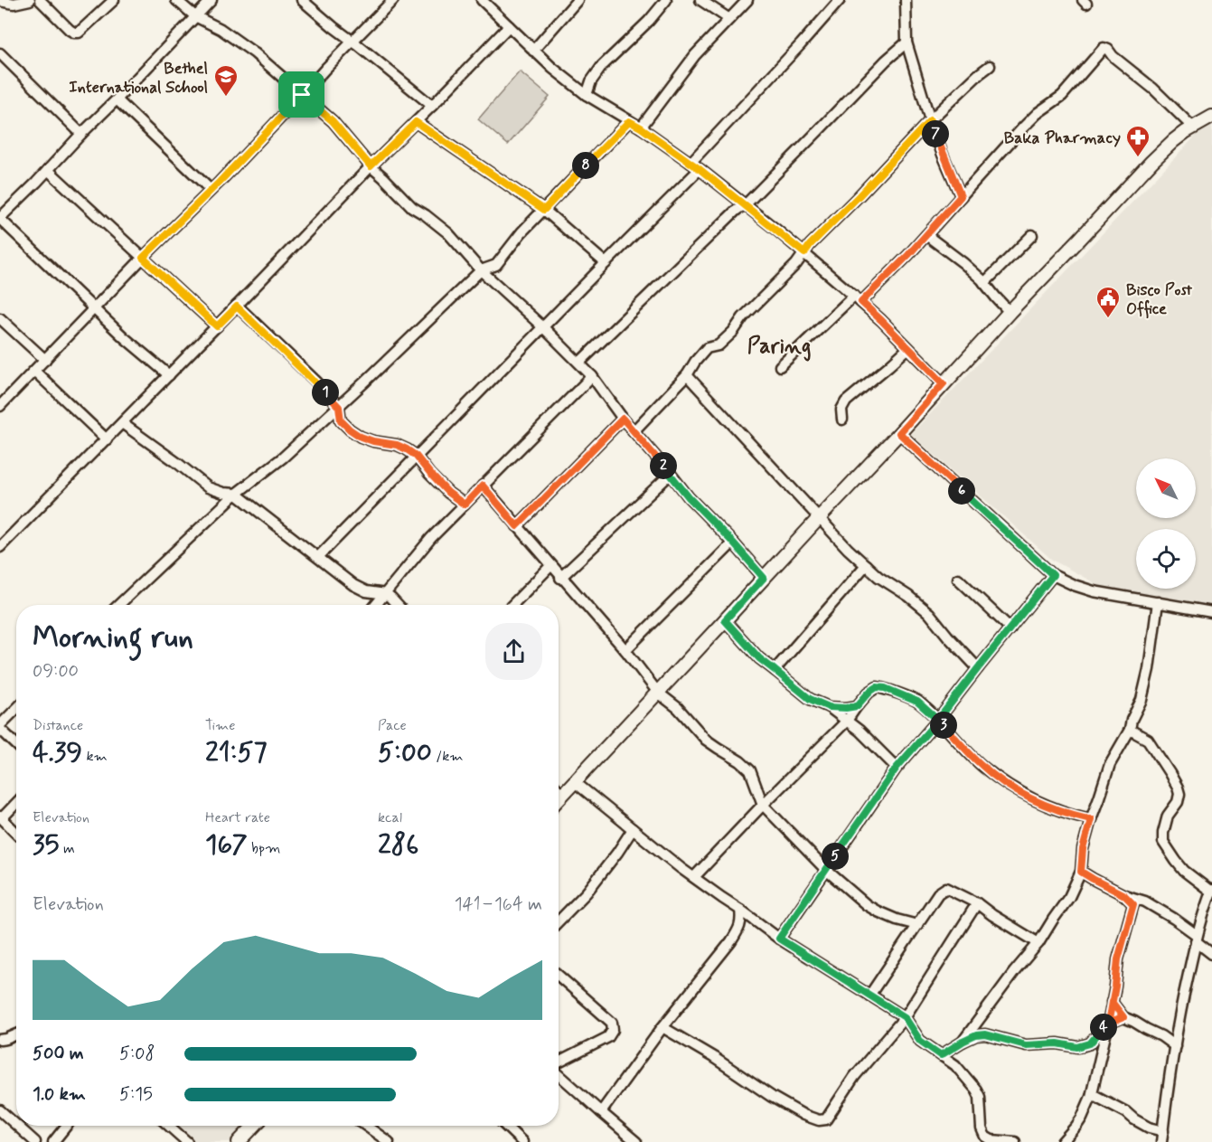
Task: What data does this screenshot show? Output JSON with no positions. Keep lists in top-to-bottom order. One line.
{"districts":["Paring"],"places":{"school or university":["Bethel International School"],"pharmacy":["Baka Pharmacy"],"public building":["Bisco Post Office"]},"north":"top left","page":{"pins":["7","8","1","2","6","3","5","4"],"heading":["Morning run","09:00"],"stats":[["Distance","4.39 km"],["Time","21:57"],["Pace","5:00 /km"],["Elevation","35 m"],["Heart rate","167 bpm"],["kcal","286"]],"chart":["Elevation","141–164 m"],"list":[{"name":"500 m","note":"5:08"},{"name":"1.0 km","note":"5:15"}]}}
